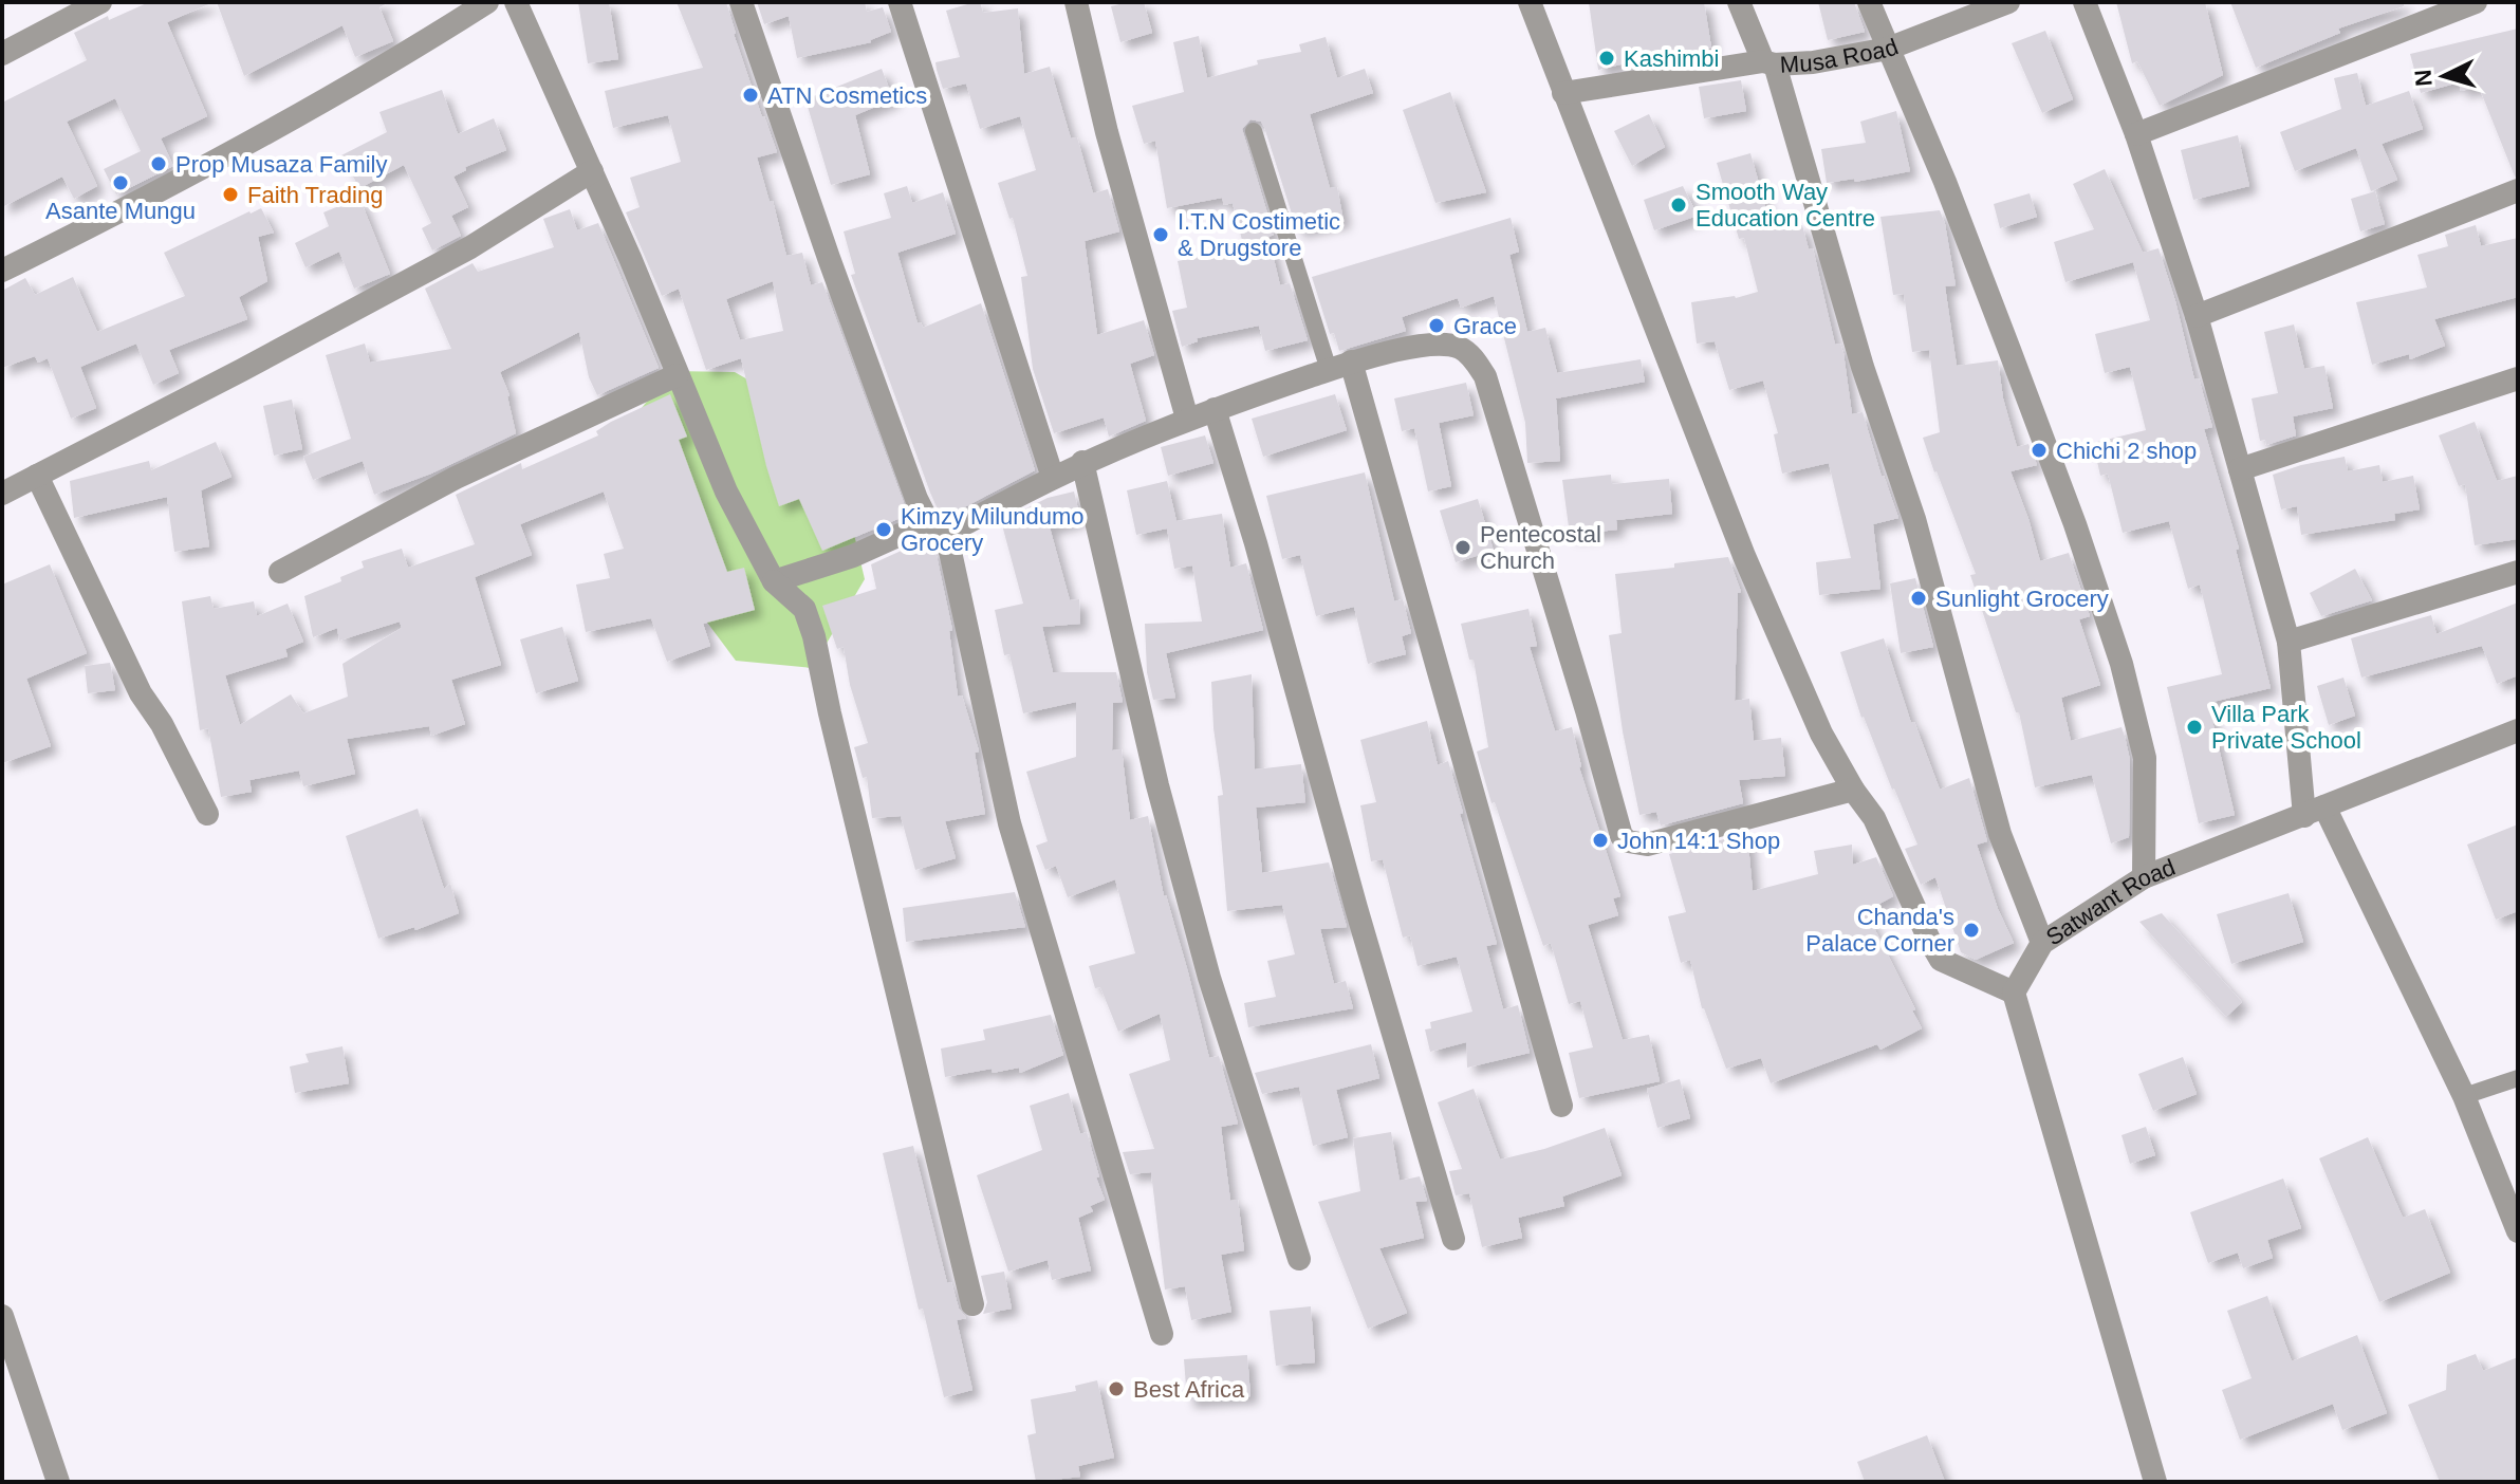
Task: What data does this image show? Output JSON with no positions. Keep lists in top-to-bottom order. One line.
{"streets":{"street":["Musa Road","Satwant Road"]},"places":["Kashimbi","ATN Cosmetics","Prop Musaza Family","Asante Mungu","Faith Trading","Smooth Way Education Centre","I.T.N Costimetic & Drugstore","Grace","Chichi 2 shop","Kimzy Milundumo Grocery","Pentecostal Church","Sunlight Grocery","Villa Park Private School","John 14:1 Shop","Chanda's Palace Corner","Best Africa"],"north":"left"}
